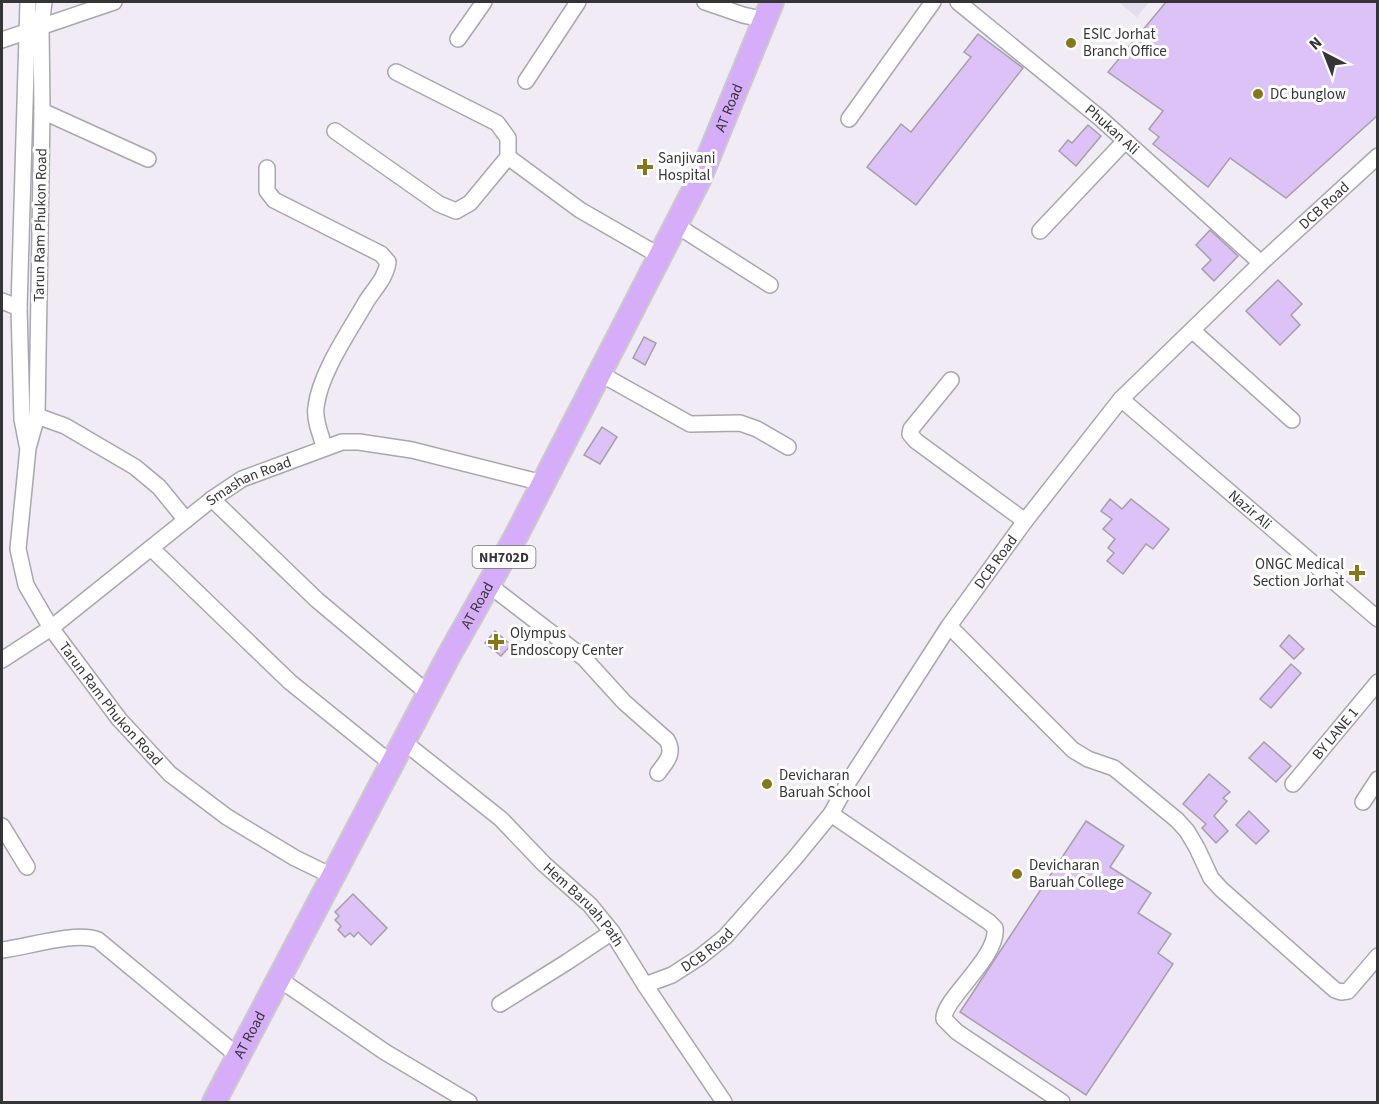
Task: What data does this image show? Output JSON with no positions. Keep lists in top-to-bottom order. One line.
{"streets":{"highway":["AT Road","NH702D"],"street":["Phukan Ali","DCB Road","Tarun Ram Phukon Road","Smashan Road","Nazir Ali","BY LANE 1","Hem Baruah Path"]},"crossings":[["AT Road","Tarun Ram Phukon Road"],["AT Road","Smashan Road"],["AT Road","Hem Baruah Path"],["Phukan Ali","DCB Road"],["DCB Road","Nazir Ali"],["DCB Road","Hem Baruah Path"],["Tarun Ram Phukon Road","Smashan Road"]],"places":{"other":["ESIC Jorhat Branch Office","DC bunglow","Devicharan Baruah School","Devicharan Baruah College"],"health":["Sanjivani Hospital","ONGC Medical Section Jorhat","Olympus Endoscopy Center"]},"north":"top left"}
